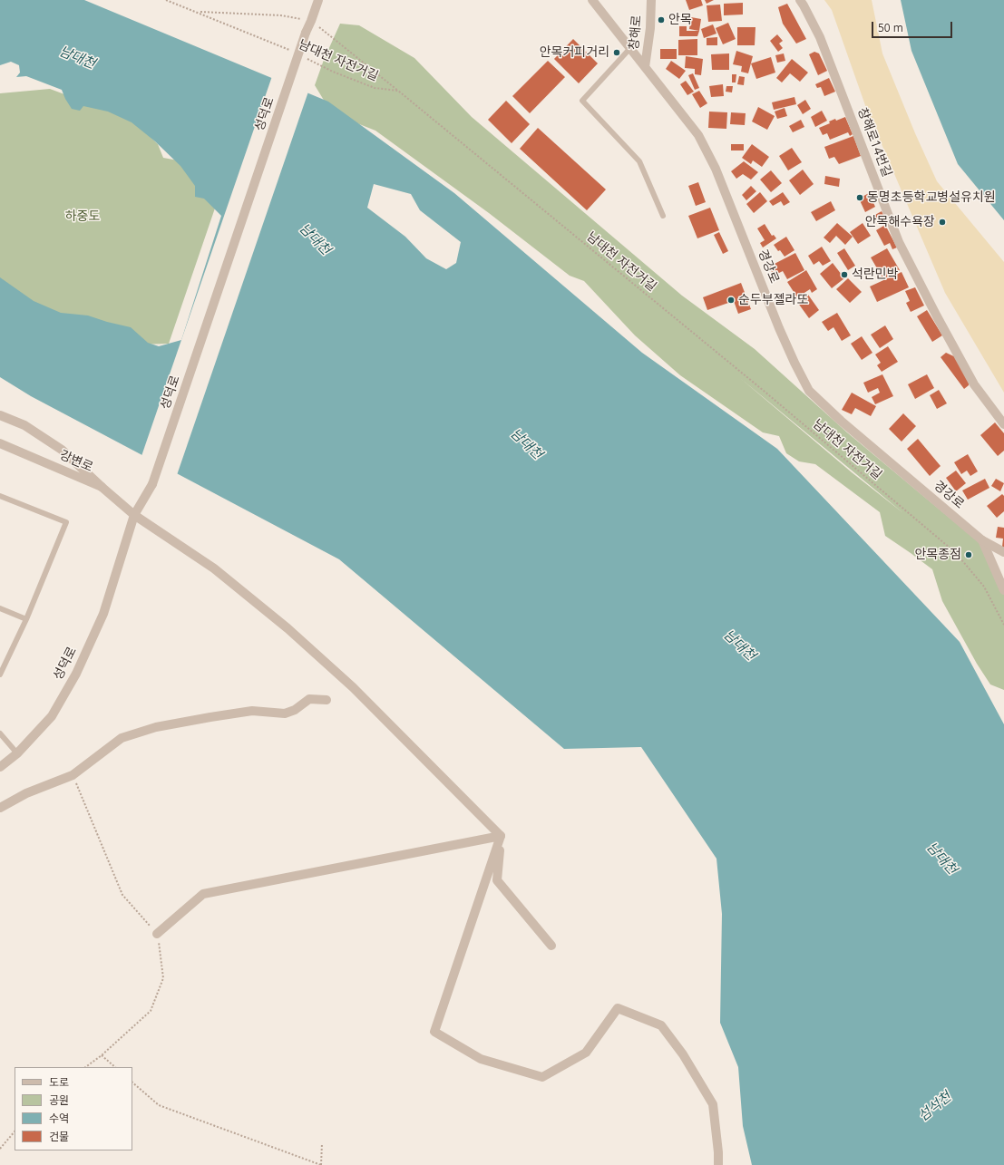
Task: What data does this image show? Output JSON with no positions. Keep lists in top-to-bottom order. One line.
{"streets":{"street":["창해로","성덕로","창해로14번길","경강로","강변로"],"path":["남대천 자전거길"]},"crossings":[["창해로","경강로"],["성덕로","강변로"]],"water":["남대천","섬석천"],"parks":["하중도"],"places":["안목","안목커피거리","동명초등학교병설유치원","안목해수욕장","석란민박","순두부젤라또","안목종점"],"legend":["도로","공원","수역","건물"],"scale_bar":"50 m"}
